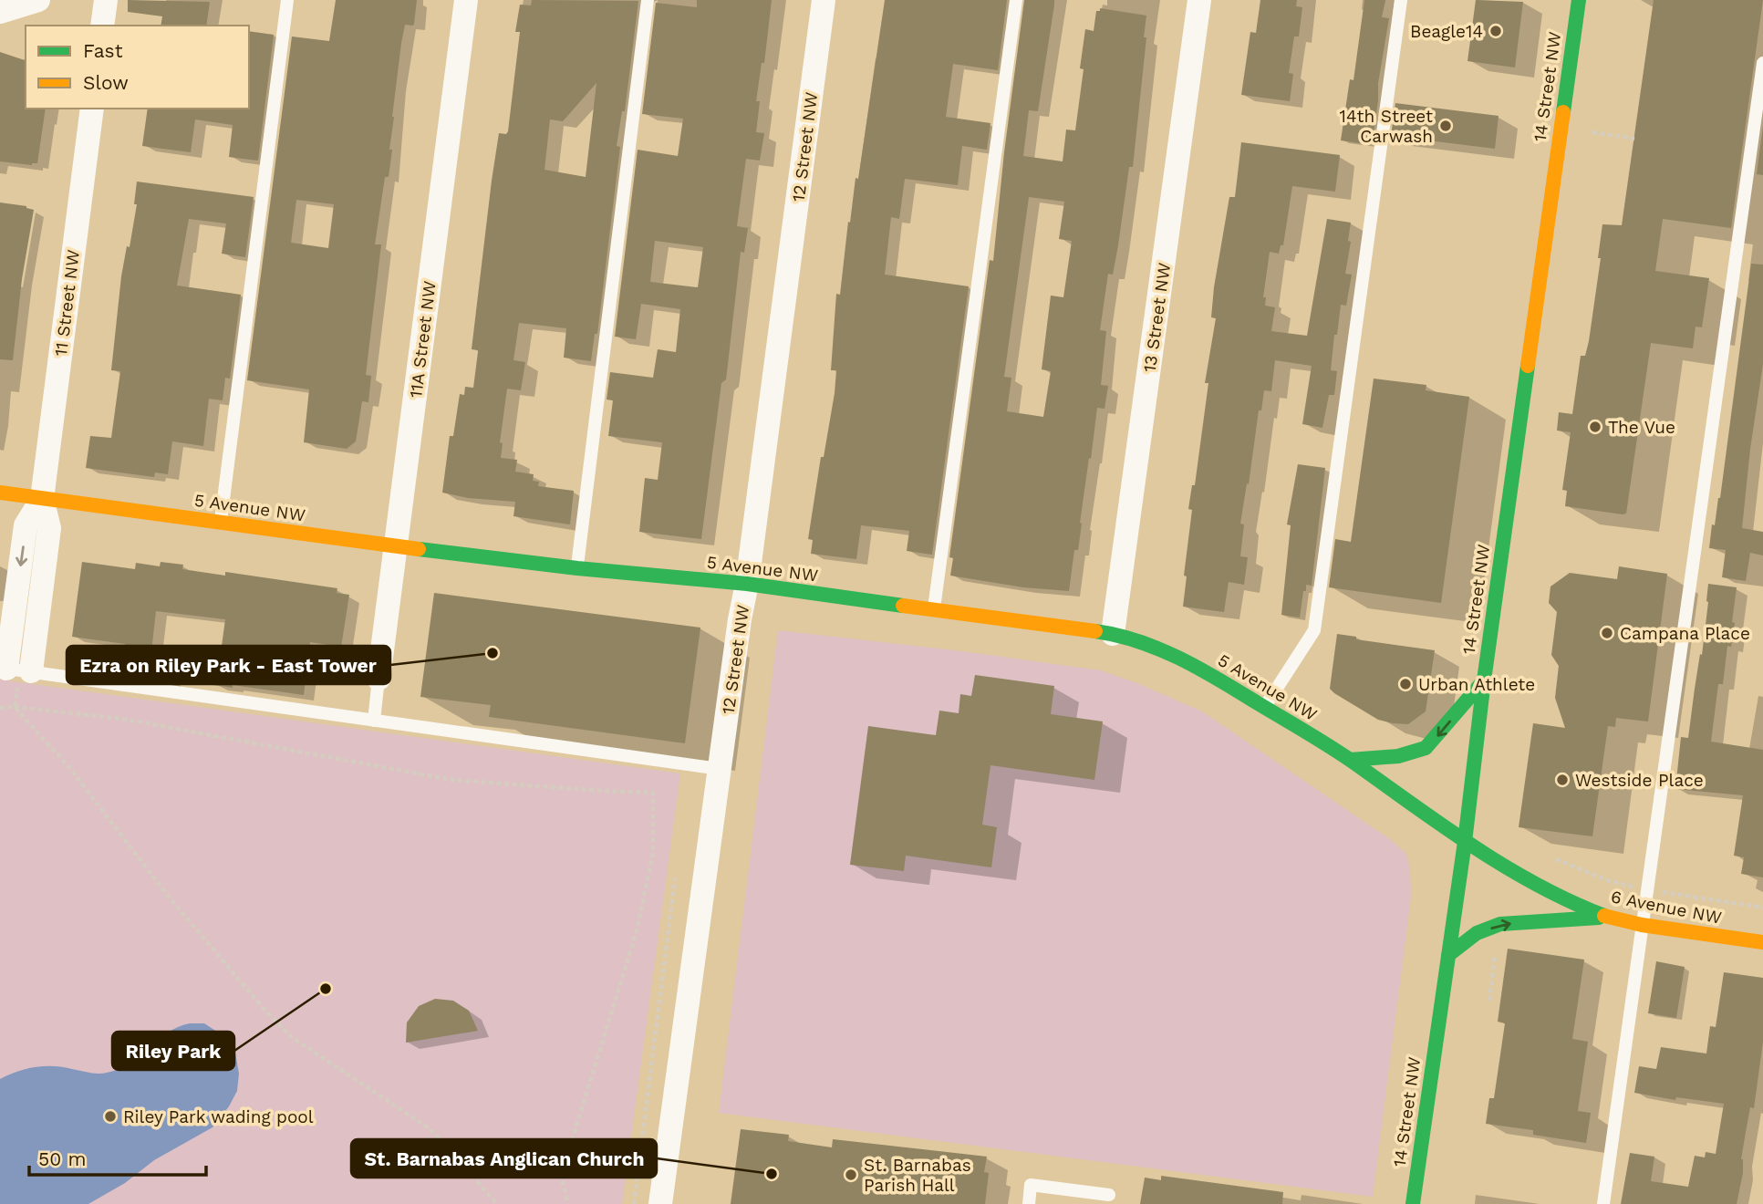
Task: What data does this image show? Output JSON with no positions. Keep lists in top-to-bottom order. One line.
{"streets":{"street":["14 Street NW","12 Street NW","11 Street NW","13 Street NW","11A Street NW","5 Avenue NW","6 Avenue NW"]},"crossings":[["14 Street NW","5 Avenue NW"],["14 Street NW","6 Avenue NW"],["12 Street NW","5 Avenue NW"],["11 Street NW","5 Avenue NW"],["13 Street NW","5 Avenue NW"],["11A Street NW","5 Avenue NW"],["5 Avenue NW","6 Avenue NW"]],"places":["Beagle14","14th Street Carwash","The Vue","Campana Place","Ezra on Riley Park - East Tower","Urban Athlete","Westside Place","Riley Park","Riley Park wading pool","St. Barnabas Anglican Church","St. Barnabas Parish Hall"],"legend":["Fast","Slow"],"scale_bar":"50 m"}
